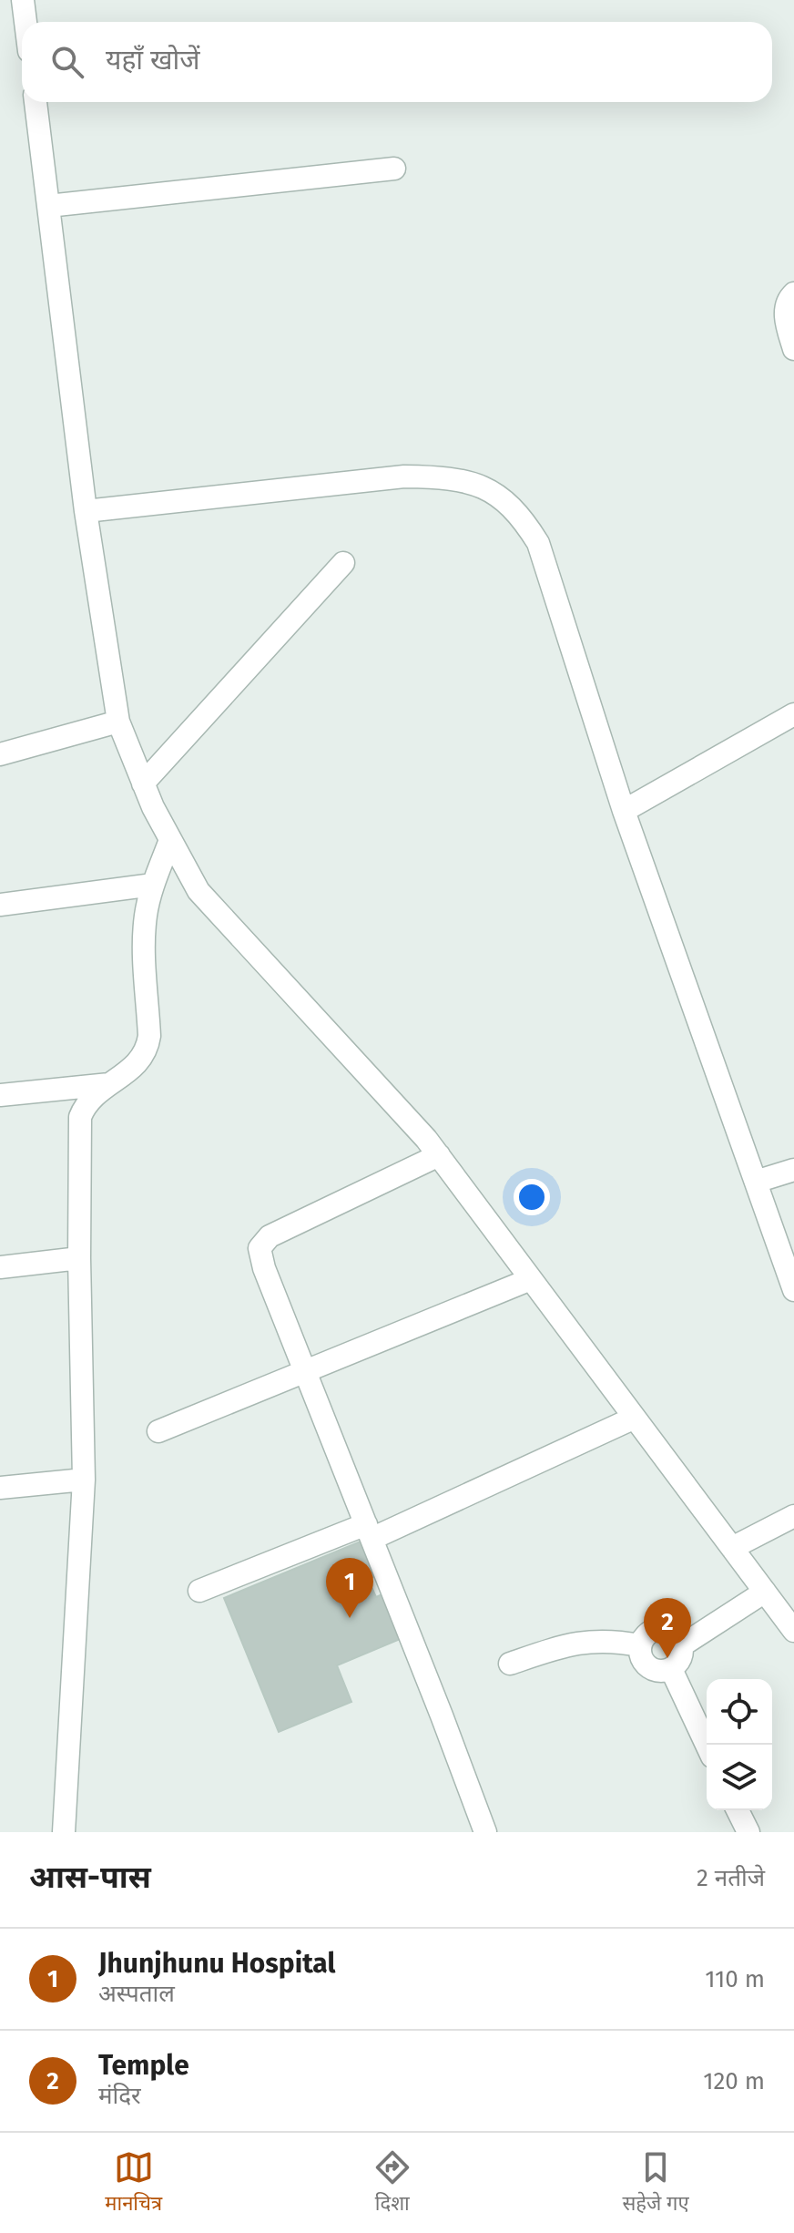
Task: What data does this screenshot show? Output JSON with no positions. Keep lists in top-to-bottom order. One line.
{"page":{"search":"यहाँ खोजें","pins":["1","2"],"heading":["आस-पास","2 नतीजे"],"list":[{"mark":"1","name":"Jhunjhunu Hospital","note":"अस्पताल","value":"110 m"},{"mark":"2","name":"Temple","note":"मंदिर","value":"120 m"}],"nav":["मानचित्र","दिशा","सहेजे गए"]}}
